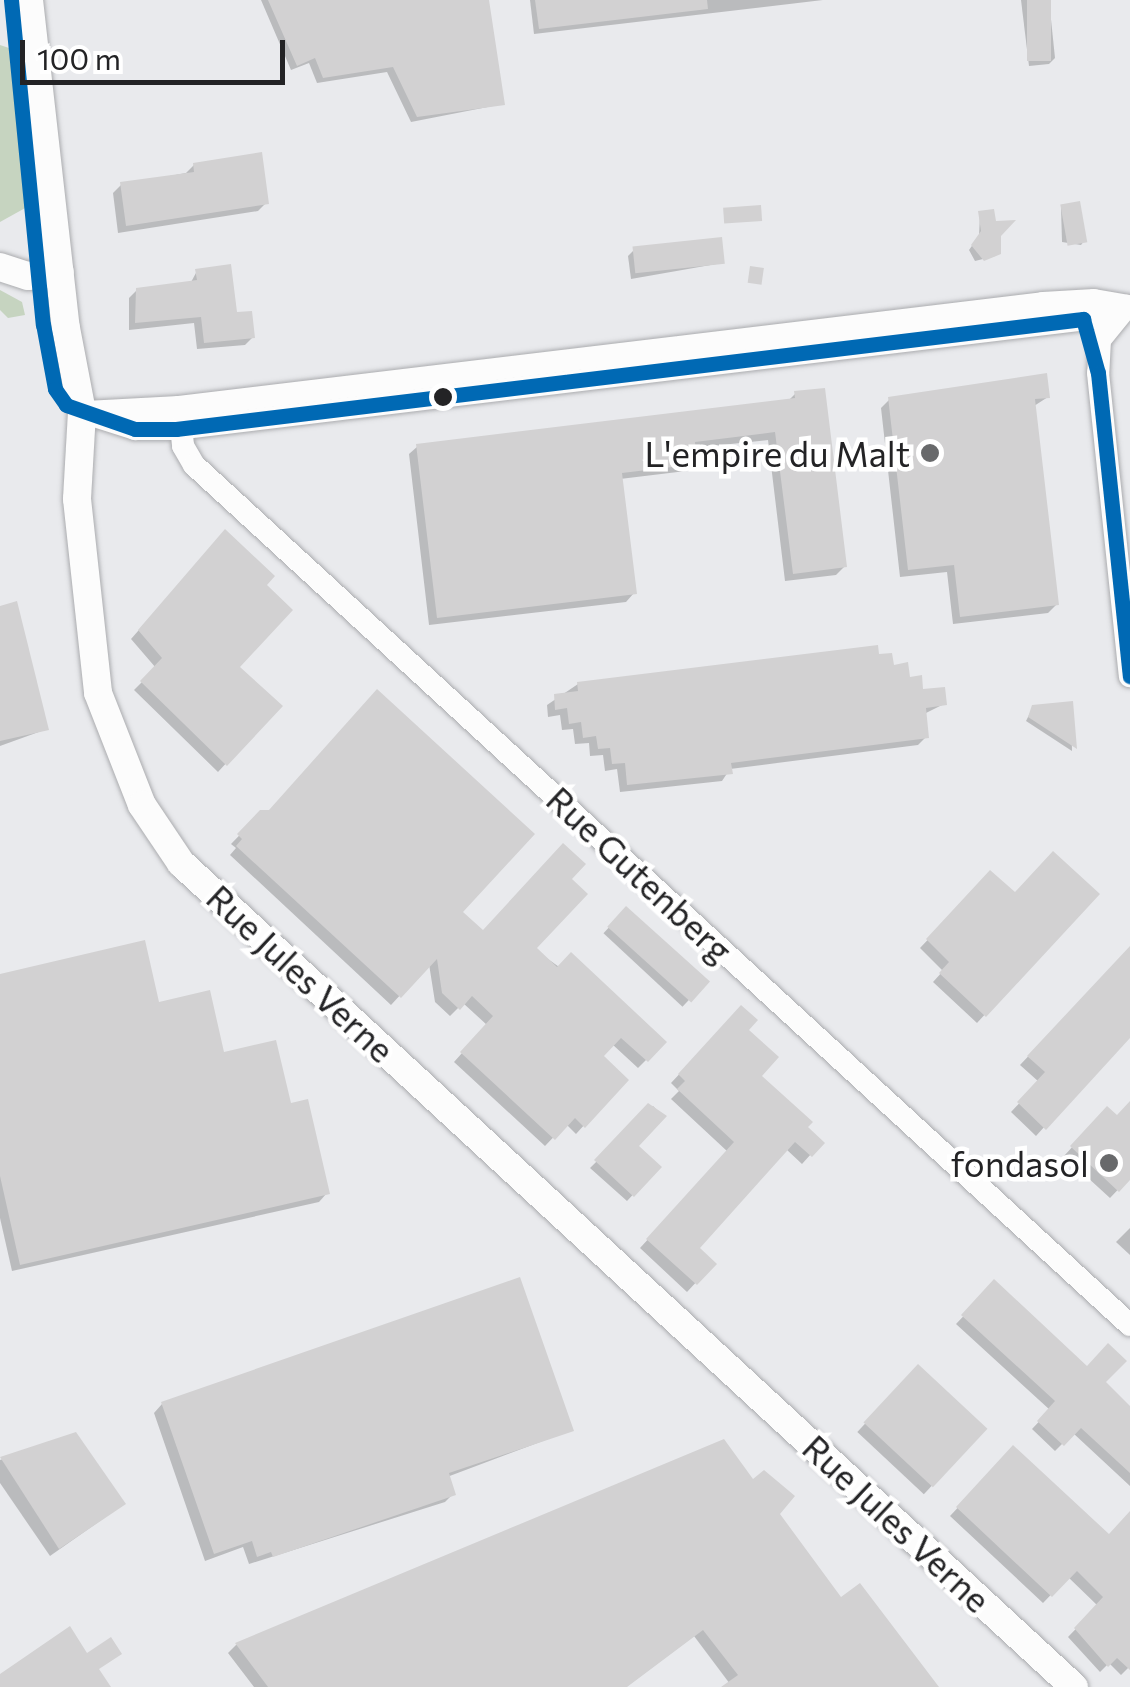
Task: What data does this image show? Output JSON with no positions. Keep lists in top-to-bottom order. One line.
{"streets":{"main road":["Rue Jules Verne"],"street":["Rue Gutenberg"]},"places":["L'empire du Malt","fondasol"],"scale_bar":"100 m"}
